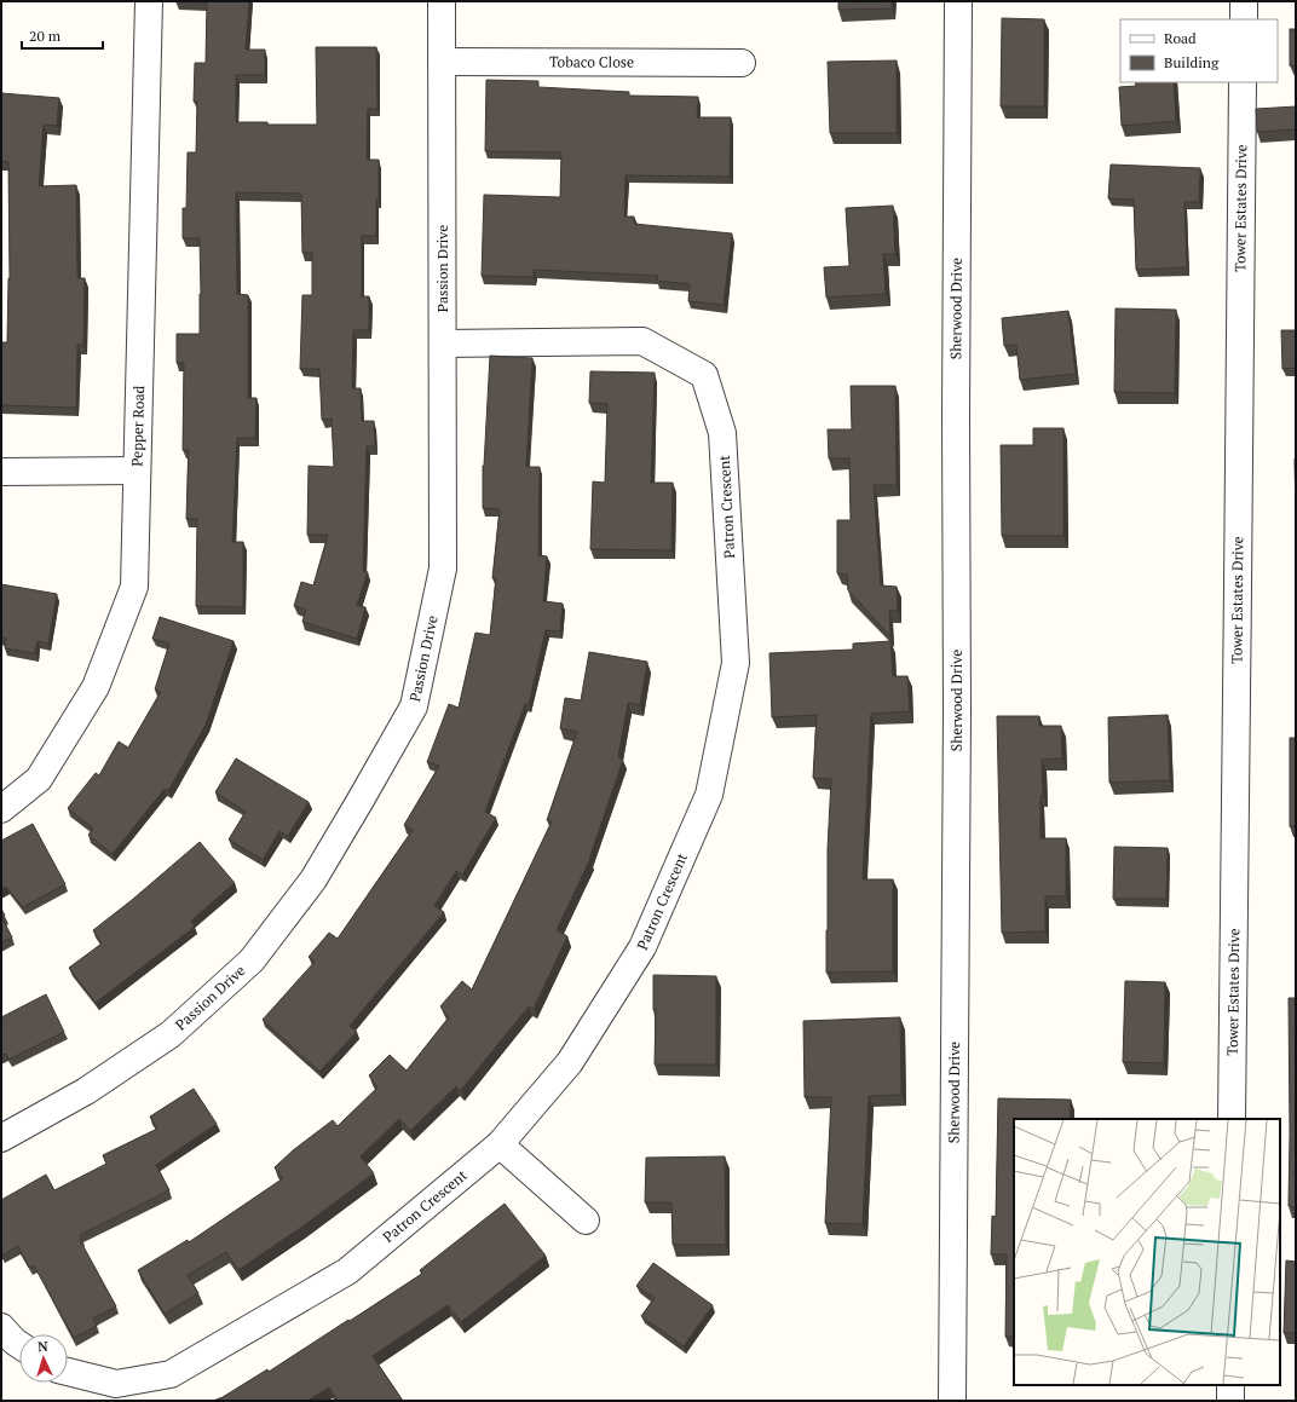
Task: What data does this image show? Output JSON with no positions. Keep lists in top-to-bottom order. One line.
{"streets":{"street":["Tobaco Close","Tower Estates Drive","Passion Drive","Sherwood Drive","Pepper Road","Patron Crescent"]},"crossings":[["Tobaco Close","Passion Drive"],["Passion Drive","Patron Crescent"]],"legend":["Road","Building"],"scale_bar":"20 m","north":"top"}
